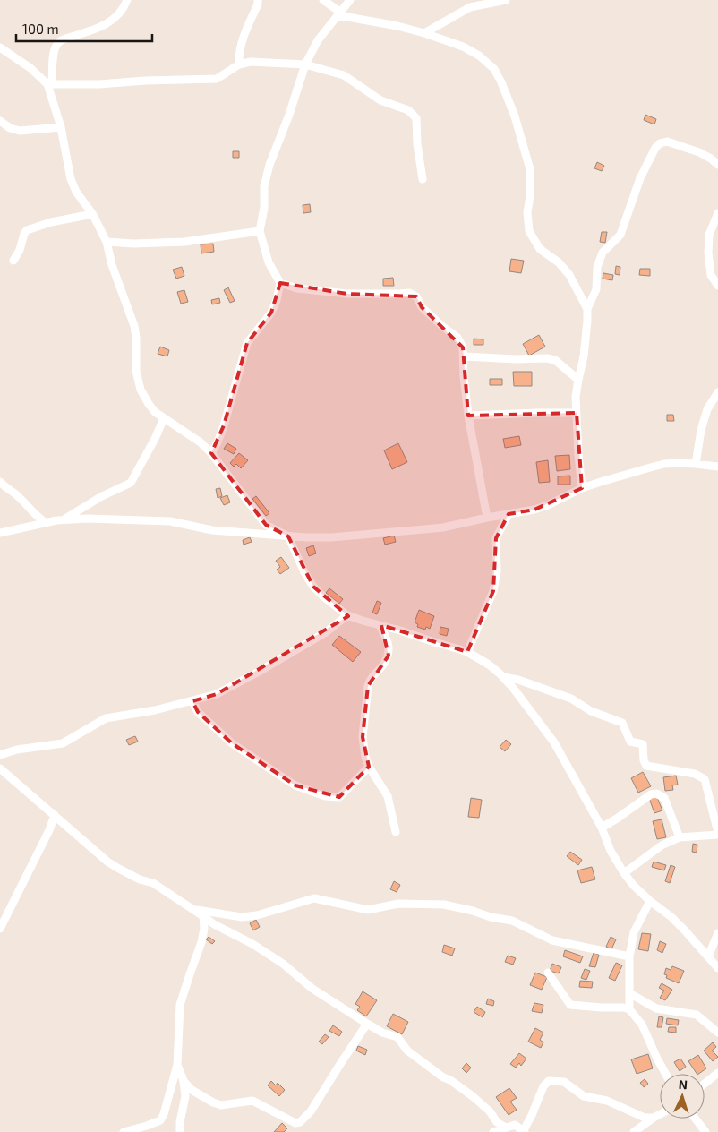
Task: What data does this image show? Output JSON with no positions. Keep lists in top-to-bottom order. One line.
{"scale_bar":"100 m","north":"top"}
